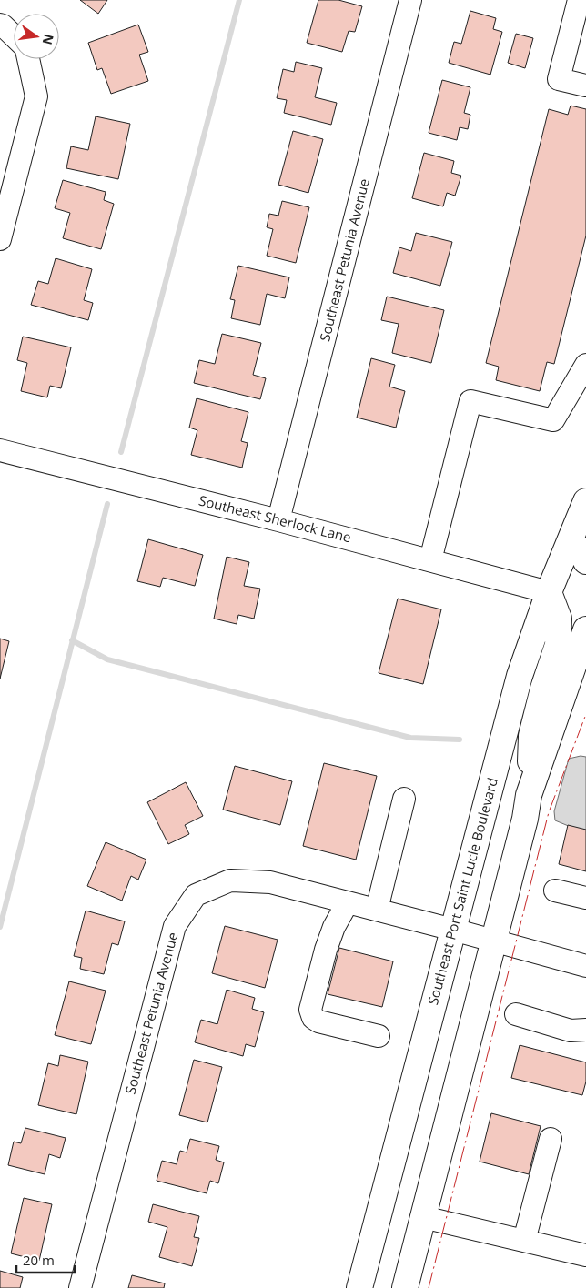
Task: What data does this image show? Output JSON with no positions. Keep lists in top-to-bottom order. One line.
{"streets":{"main road":["Southeast Port Saint Lucie Boulevard"],"street":["Southeast Petunia Avenue","Southeast Sherlock Lane"]},"crossings":[["Southeast Petunia Avenue","Southeast Sherlock Lane"],["Southeast Petunia Avenue","Southeast Port Saint Lucie Boulevard"],["Southeast Sherlock Lane","Southeast Port Saint Lucie Boulevard"]],"scale_bar":"20 m","north":"right"}
